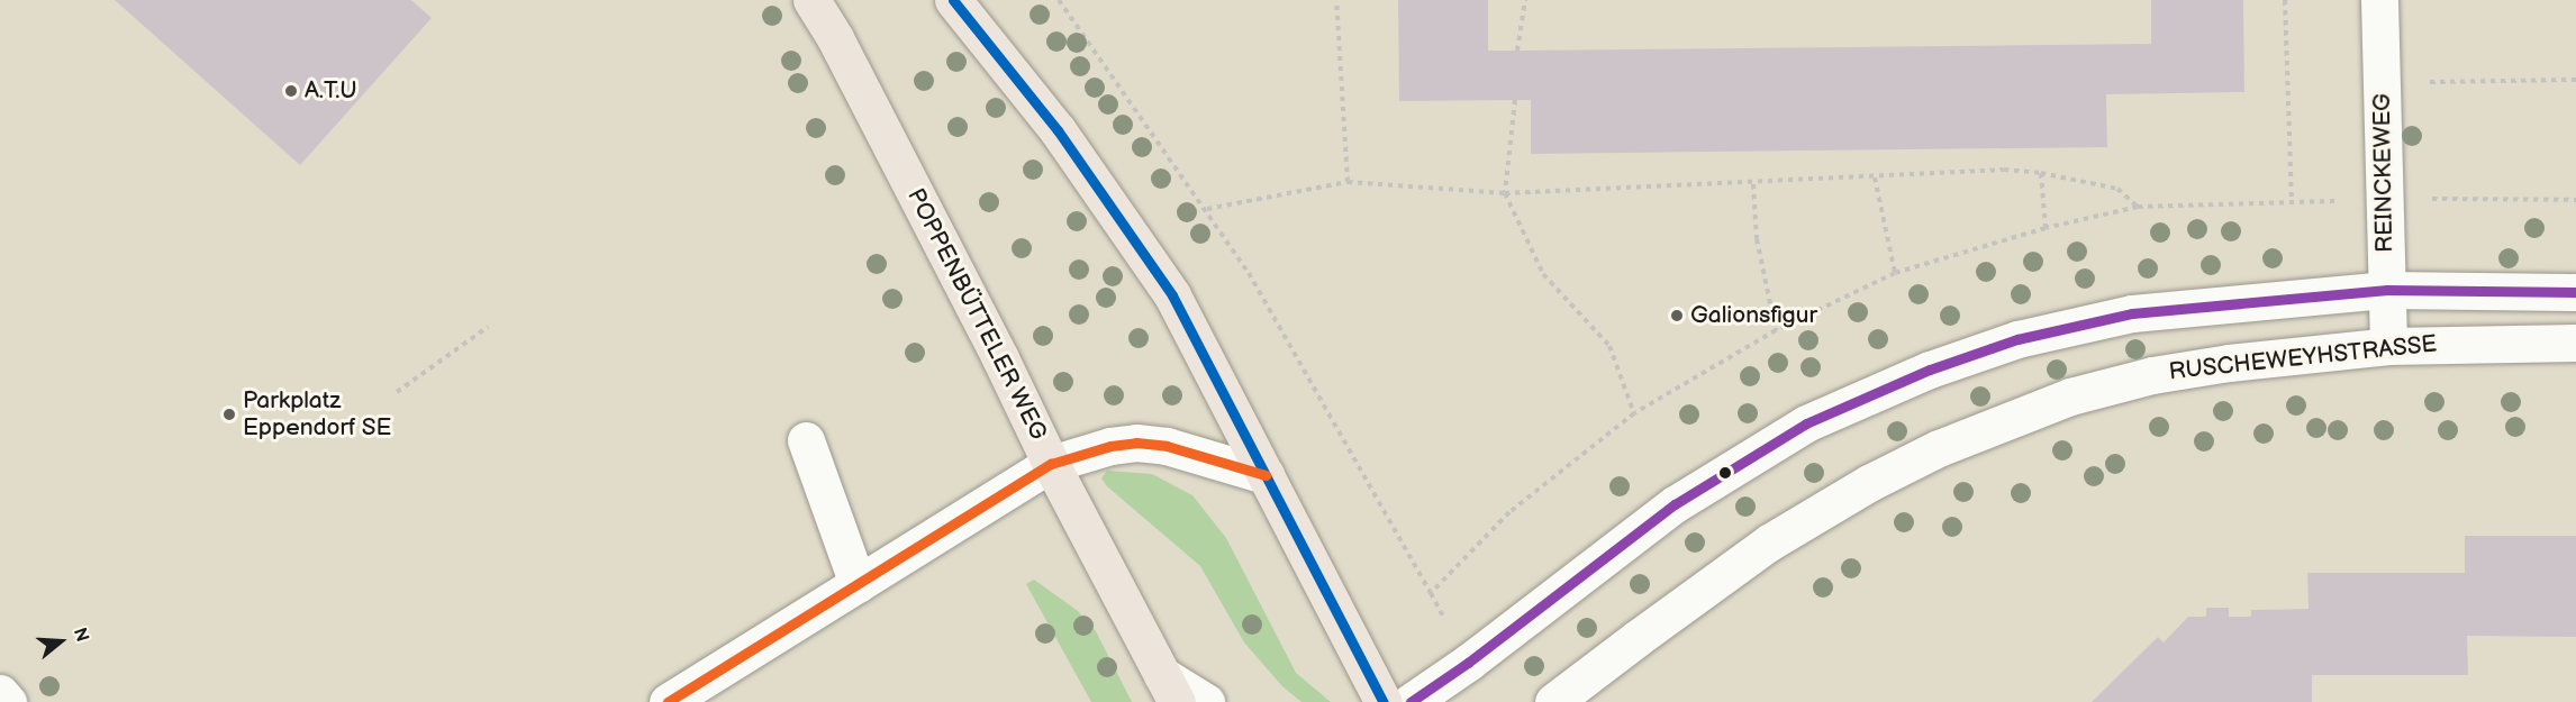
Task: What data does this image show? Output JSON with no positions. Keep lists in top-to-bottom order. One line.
{"streets":{"main road":["POPPENBÜTTELER WEG"],"street":["REINCKEWEG","RUSCHEWEYHSTRASSE"]},"crossings":[["REINCKEWEG","RUSCHEWEYHSTRASSE"]],"places":["A.T.U","Galionsfigur","Parkplatz Eppendorf SE"],"north":"right"}
